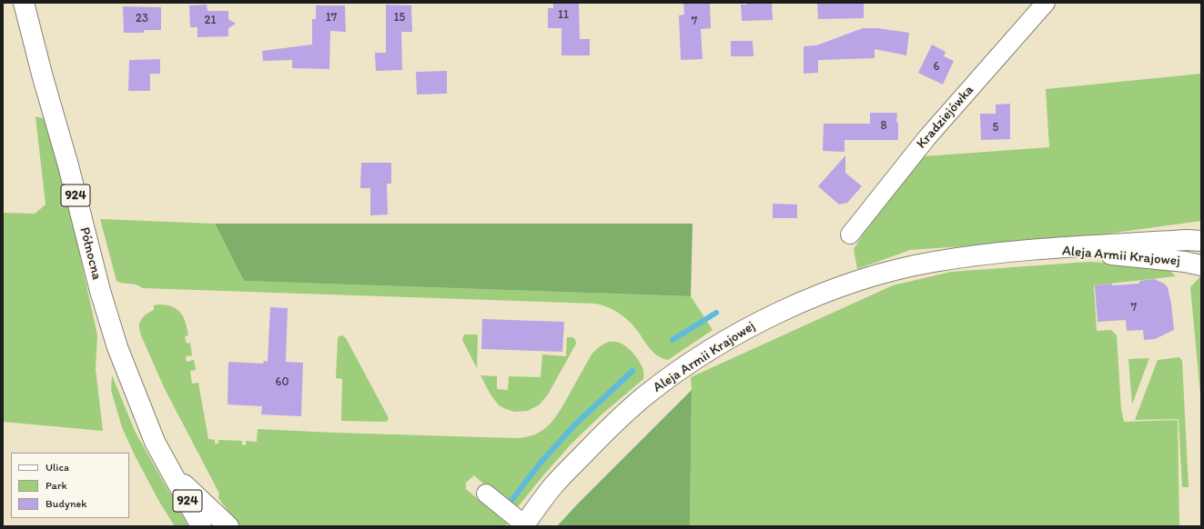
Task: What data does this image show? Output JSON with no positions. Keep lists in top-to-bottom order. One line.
{"streets":{"main road":["924","Północna","Aleja Armii Krajowej"],"street":["Kradziejówka"]},"house_numbers":["11","17","15","23","21","7","6","8","5","7","60"],"legend":["Ulica","Park","Budynek"]}
